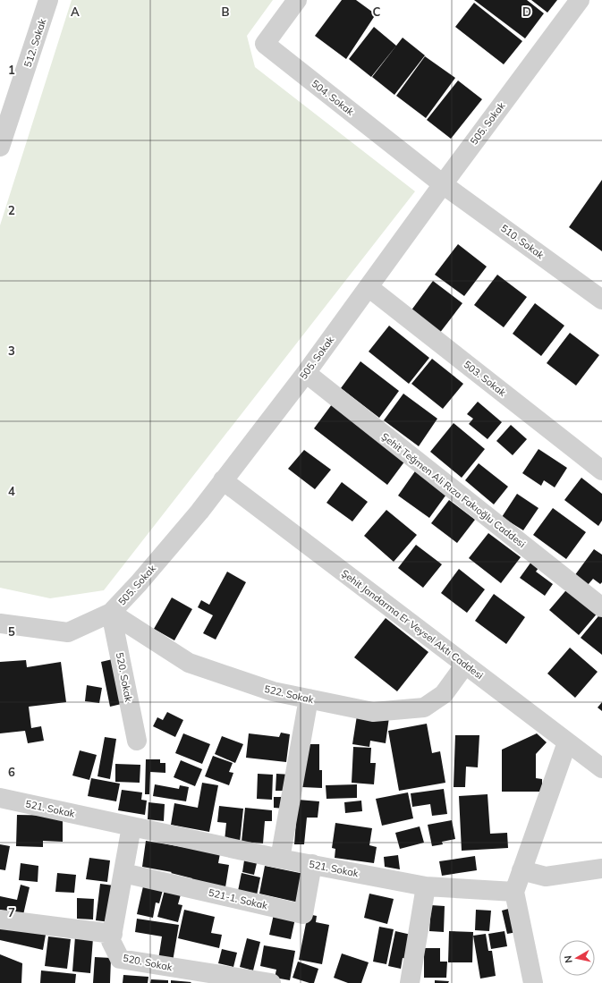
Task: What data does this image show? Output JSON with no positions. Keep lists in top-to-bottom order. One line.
{"streets":{"street":["512. Sokak","504. Sokak","505. Sokak","510. Sokak","503. Sokak","Şehit Teğmen Ali Rıza Fakıoğlu Caddesi","Şehit Jandarma Er Veysel Aktı Caddesi","520. Sokak","522. Sokak","521. Sokak","521-1. Sokak"]},"crossings":[["504. Sokak","505. Sokak"],["504. Sokak","510. Sokak"],["505. Sokak","510. Sokak"],["505. Sokak","503. Sokak"],["505. Sokak","Şehit Teğmen Ali Rıza Fakıoğlu Caddesi"],["505. Sokak","Şehit Jandarma Er Veysel Aktı Caddesi"],["505. Sokak","520. Sokak"],["505. Sokak","522. Sokak"],["Şehit Jandarma Er Veysel Aktı Caddesi","522. Sokak"],["520. Sokak","522. Sokak"],["521. Sokak","521-1. Sokak"]],"north":"left","grid":{"columns":["A","B","C","D"],"rows":["1","2","3","4","5","6","7"]}}
